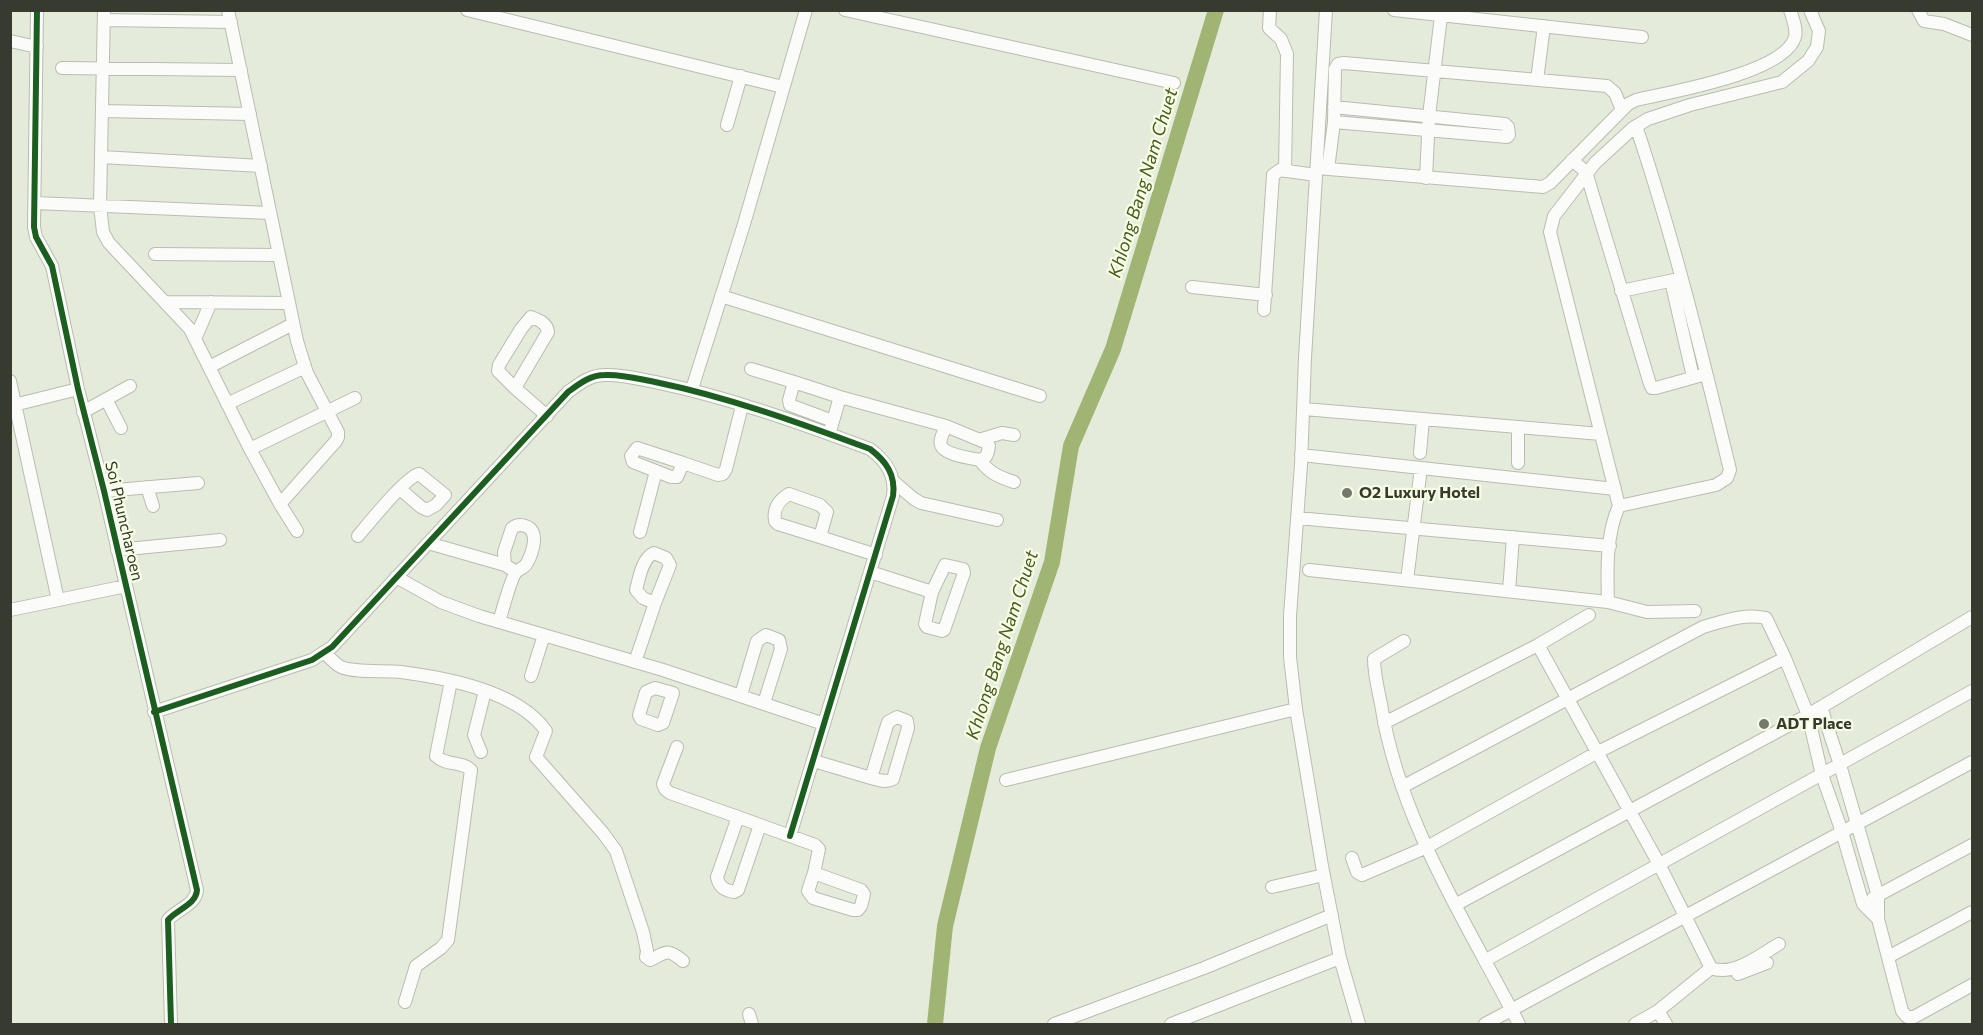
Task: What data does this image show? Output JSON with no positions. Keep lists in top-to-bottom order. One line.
{"streets":{"street":["Soi Phuncharoen"]},"water":["Khlong Bang Nam Chuet"],"places":["O2 Luxury Hotel","ADT Place"]}
